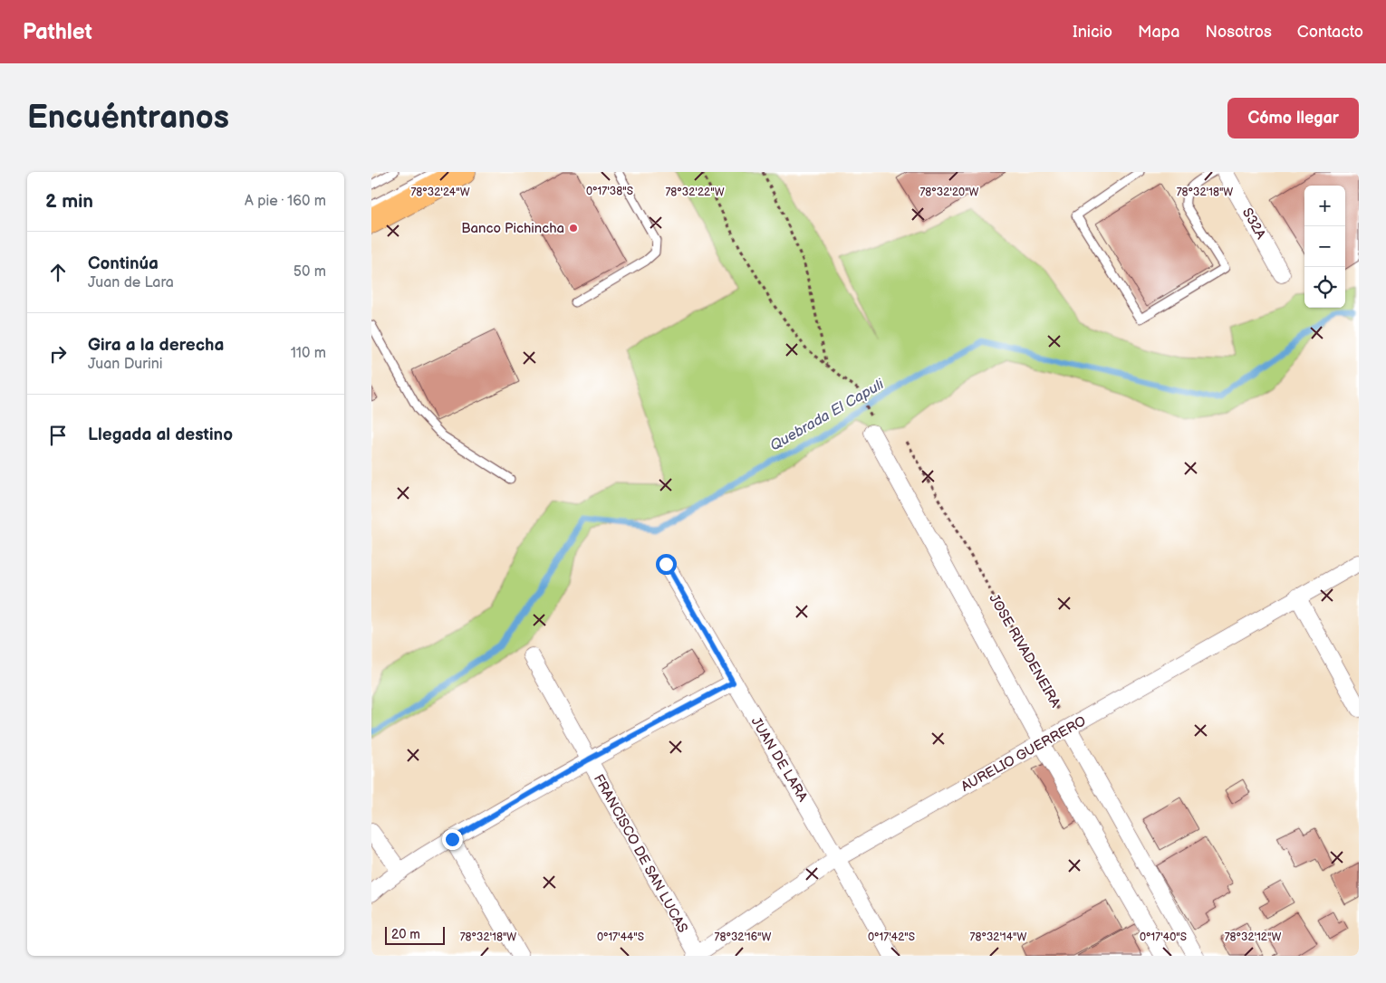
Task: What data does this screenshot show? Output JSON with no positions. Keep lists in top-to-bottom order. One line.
{"streets":{"street":["S32A","AURELIO GUERRERO","JUAN DE LARA","FRANCISCO DE SAN LUCAS"],"path":["JOSE RIVADENEIRA"]},"crossings":[["JOSE RIVADENEIRA","AURELIO GUERRERO"],["AURELIO GUERRERO","JUAN DE LARA"],["AURELIO GUERRERO","FRANCISCO DE SAN LUCAS"]],"water":["Quebrada El Capuli"],"places":["Banco Pichincha"],"scale_bar":"20 m","page":{"header":"Pathlet","nav":["Inicio","Mapa","Nosotros","Contacto"],"buttons":"Cómo llegar","title":"Encuéntranos","heading":["2 min","A pie · 160 m"],"map_buttons":["+","−"],"list":[["Continúa","Juan de Lara","50 m"],["Gira a la derecha","Juan Durini","110 m"],"Llegada al destino"],"scale":"20 m"},"coordinates":["0°17'38\"S","78°32'24\"W","78°32'22\"W","78°32'20\"W","78°32'18\"W","78°32'16\"W","78°32'14\"W","78°32'12\"W","0°17'44\"S","0°17'42\"S","0°17'40\"S"]}
